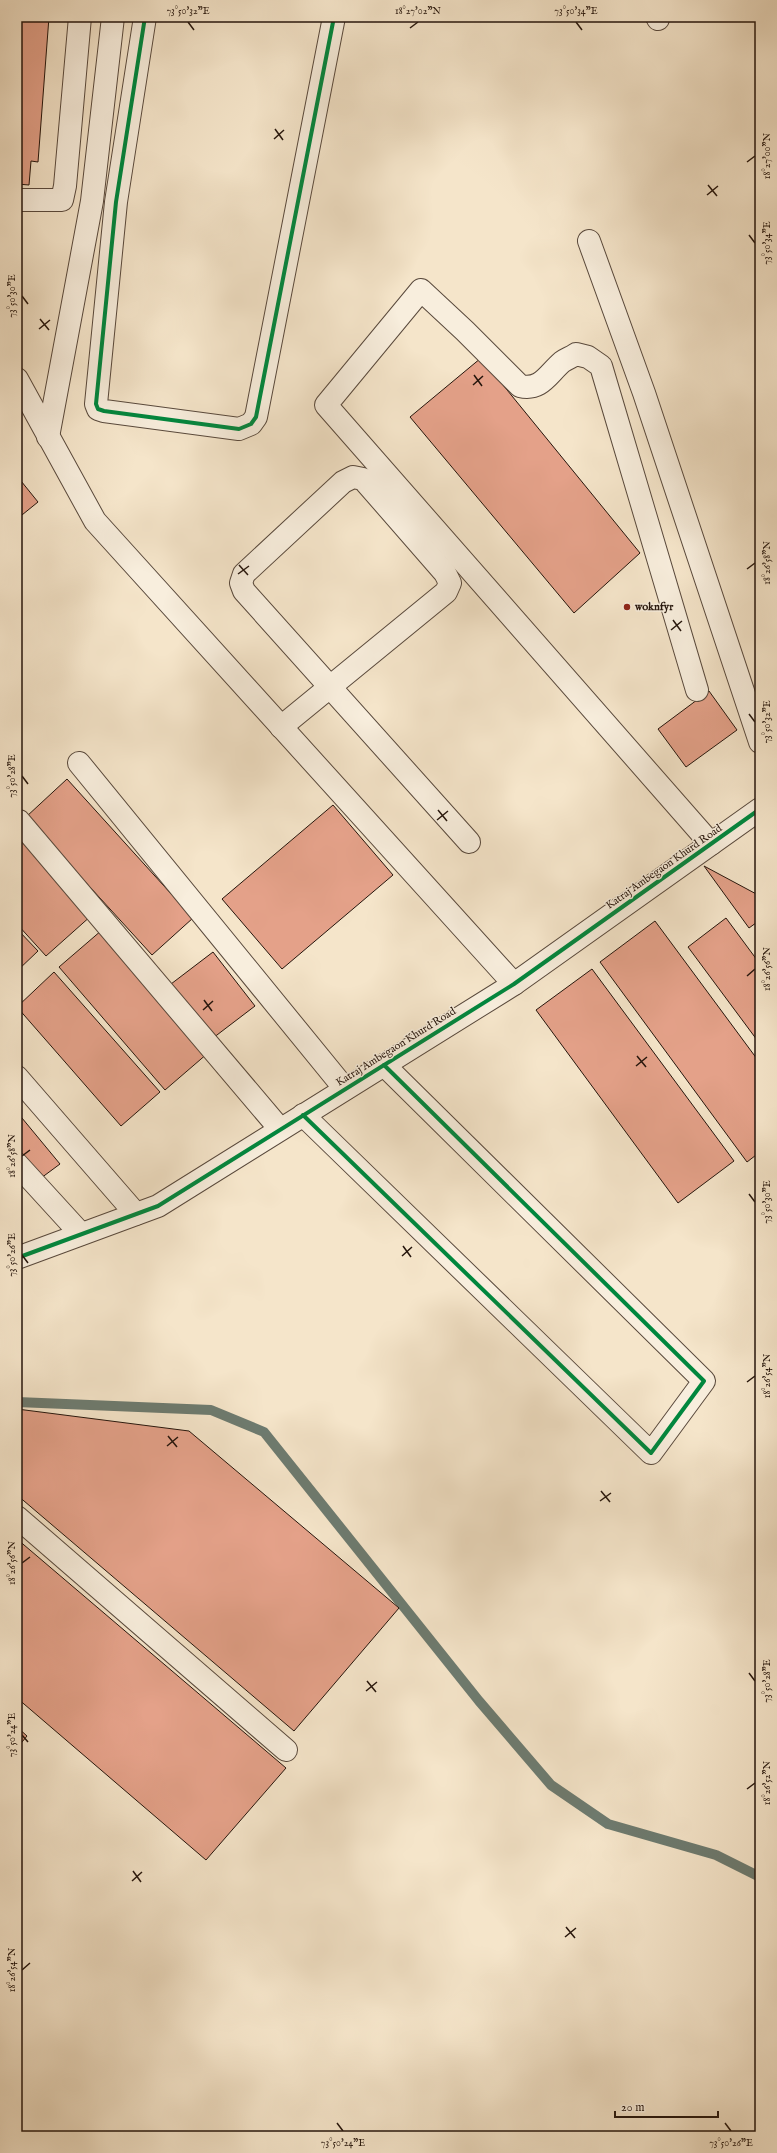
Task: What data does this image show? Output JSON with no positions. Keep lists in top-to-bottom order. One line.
{"streets":{"street":["Katraj Ambegaon Khurd Road"]},"places":["woknfyr"],"scale_bar":"20 m","coordinates":["73°50'32\"E","18°27'02\"N","73°50'34\"E","18°27'00\"N","73°50'30\"E","18°26'58\"N","73°50'28\"E","18°26'56\"N","73°50'26\"E","18°26'54\"N","73°50'24\"E","18°26'52\"N"]}
